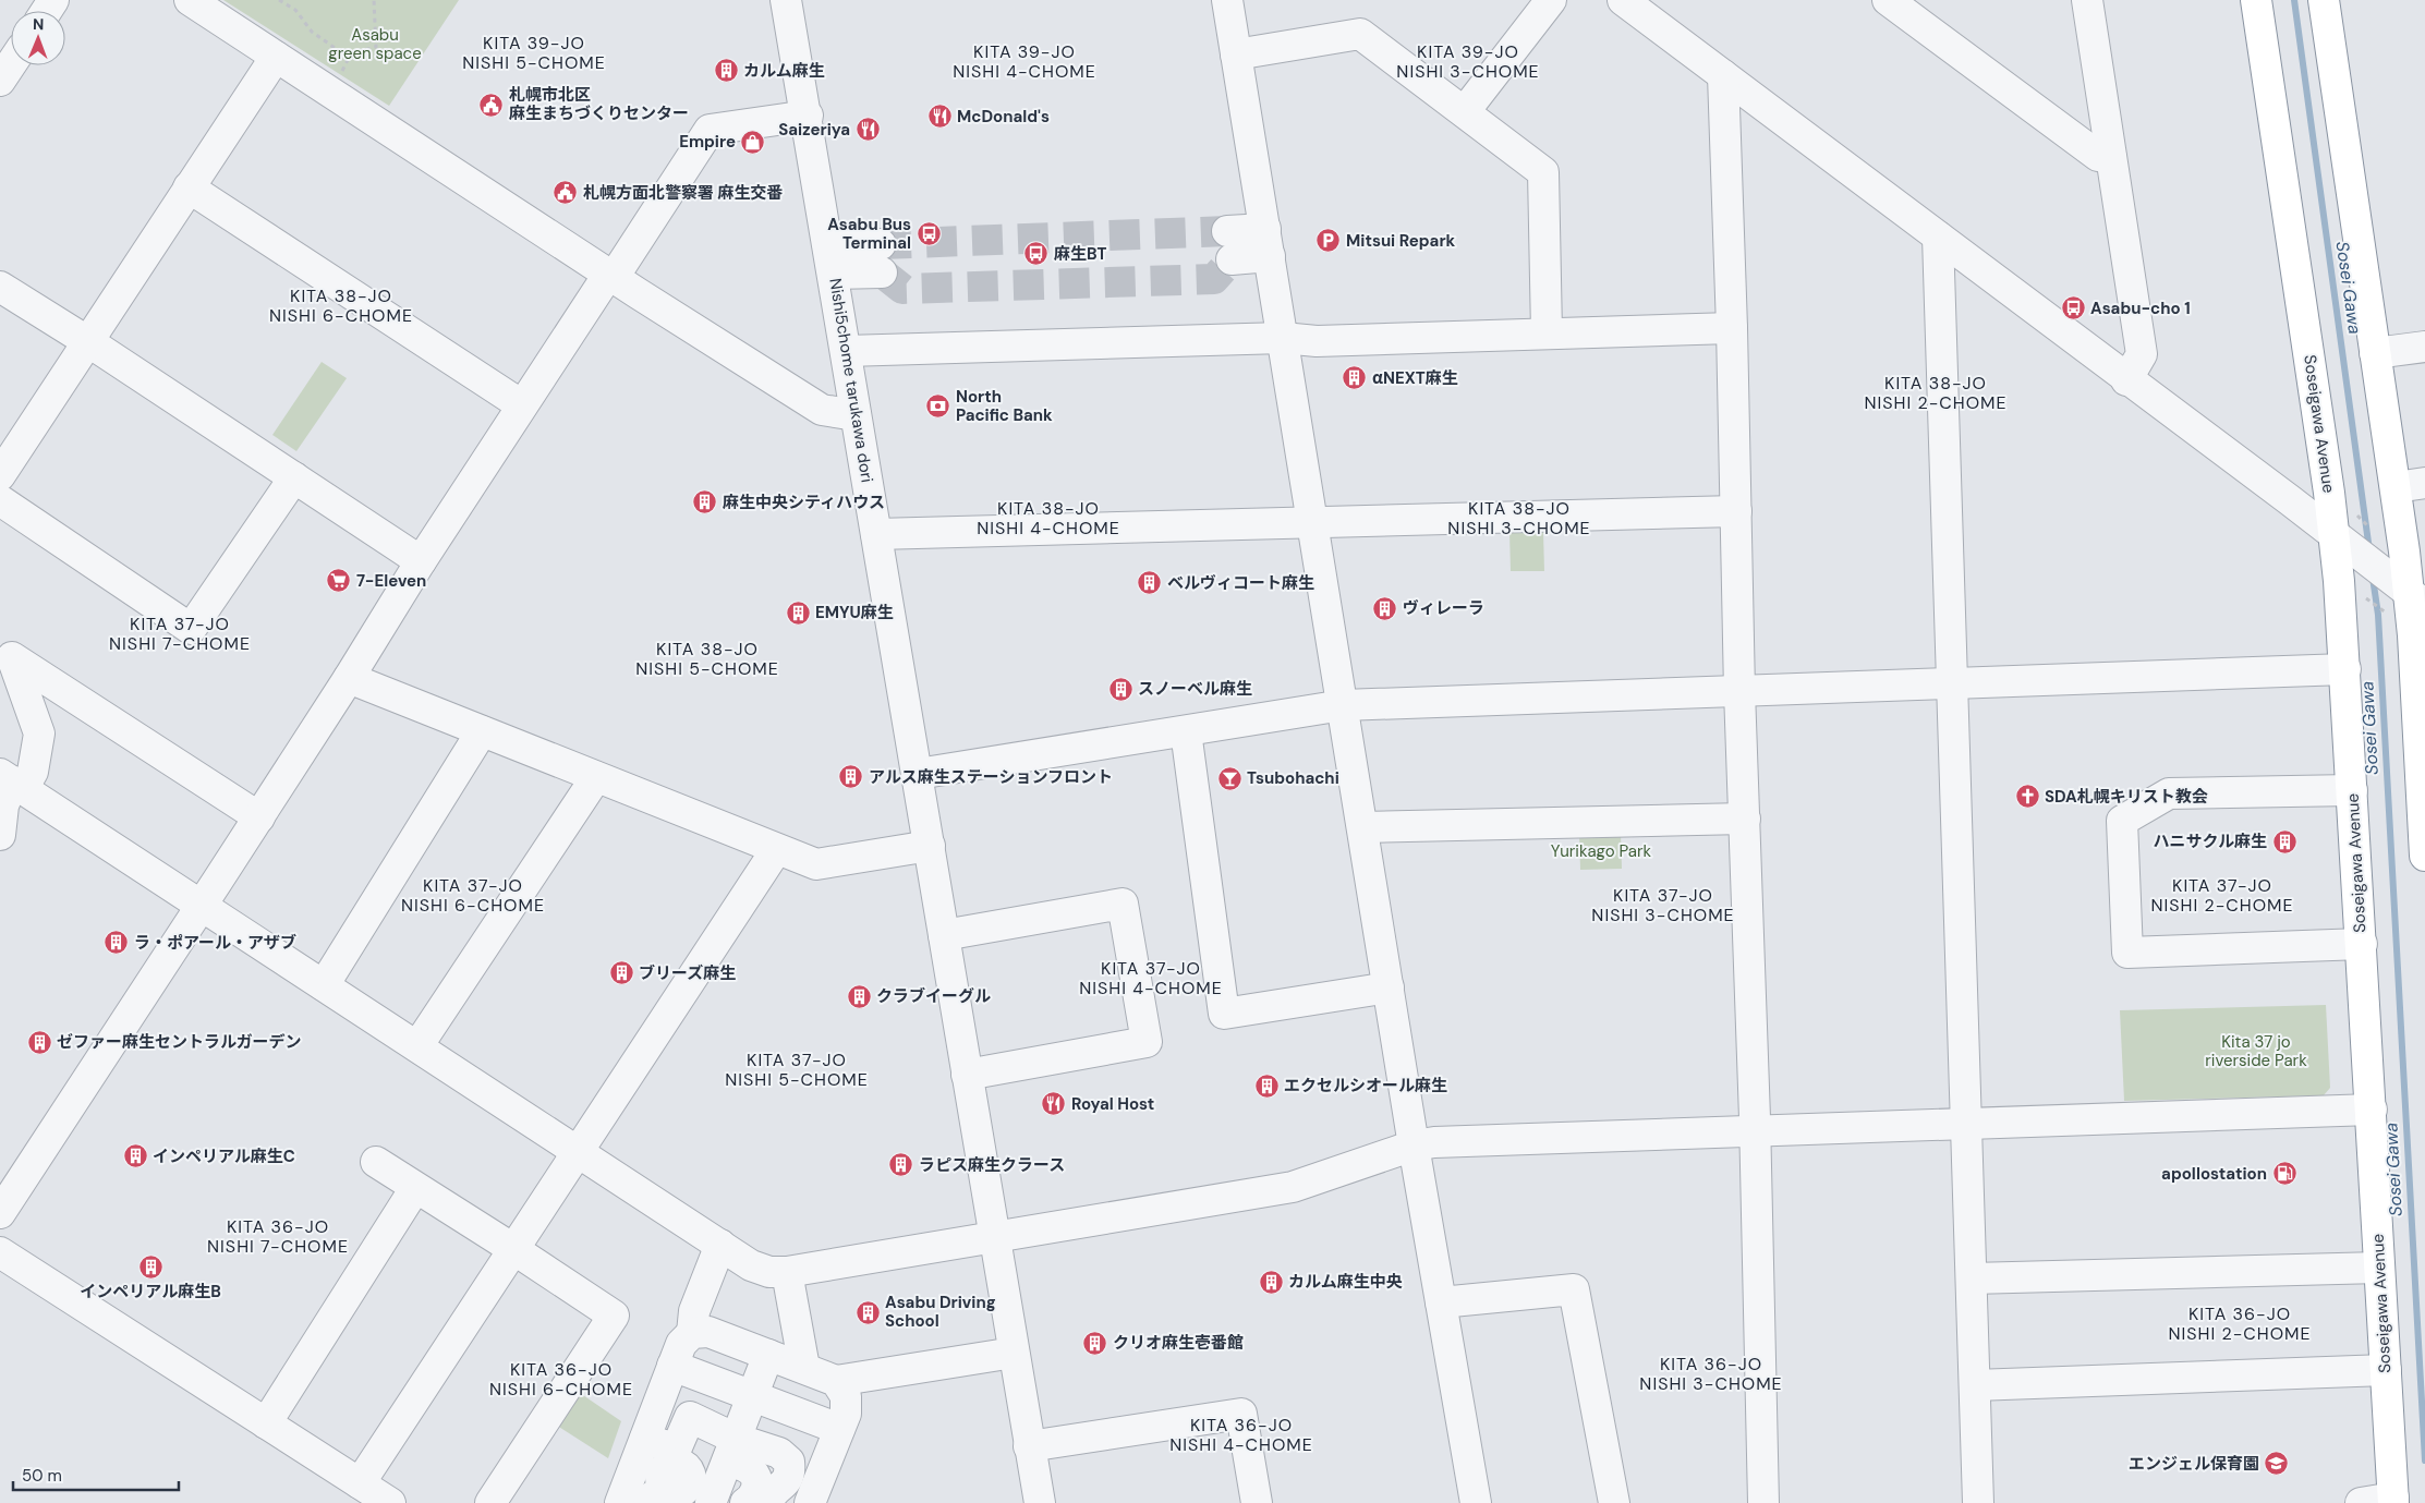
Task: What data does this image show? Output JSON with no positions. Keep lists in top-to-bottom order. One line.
{"streets":{"highway":["Soseigawa Avenue"],"street":["Nishi5chome tarukawa dori"]},"districts":["KITA 39-JO NISHI 5-CHOME","KITA 39-JO NISHI 4-CHOME","KITA 39-JO NISHI 3-CHOME","KITA 38-JO NISHI 6-CHOME","KITA 38-JO NISHI 2-CHOME","KITA 38-JO NISHI 4-CHOME","KITA 38-JO NISHI 3-CHOME","KITA 37-JO NISHI 7-CHOME","KITA 38-JO NISHI 5-CHOME","KITA 37-JO NISHI 6-CHOME","KITA 37-JO NISHI 2-CHOME","KITA 37-JO NISHI 3-CHOME","KITA 37-JO NISHI 4-CHOME","KITA 37-JO NISHI 5-CHOME","KITA 36-JO NISHI 7-CHOME","KITA 36-JO NISHI 2-CHOME","KITA 36-JO NISHI 3-CHOME","KITA 36-JO NISHI 6-CHOME","KITA 36-JO NISHI 4-CHOME"],"water":["Sosei Gawa"],"parks":["Asabu green space","Yurikago Park","Kita 37 jo riverside Park"],"places":{"building":["カルム麻生","αNEXT麻生","麻生中央シティハウス","ベルヴィコート麻生","ヴィレーラ","EMYU麻生","スノーベル麻生","アルス麻生ステーションフロント","ハニサクル麻生","ラ・ポアール・アザブ","ブリーズ麻生","クラブイーグル","ゼファー麻生セントラルガーデン","エクセルシオール麻生","インペリアル麻生C","ラピス麻生クラース","インペリアル麻生B","カルム麻生中央","Asabu Driving School","クリオ麻生壱番館"],"public building":["札幌市北区 麻生まちづくりセンター","札幌方面北警察署 麻生交番"],"restaurant":["McDonald's","Saizeriya","Royal Host"],"shop":["Empire"],"bus stop":["Asabu Bus Terminal","麻生BT","Asabu-cho 1"],"parking":["Mitsui Repark"],"bank":["North Pacific Bank"],"supermarket":["7-Eleven"],"bar":["Tsubohachi"],"church":["SDA札幌キリスト教会"],"fuel station":["apollostation"],"school or university":["エンジェル保育園"]},"scale_bar":"50 m","north":"top"}
